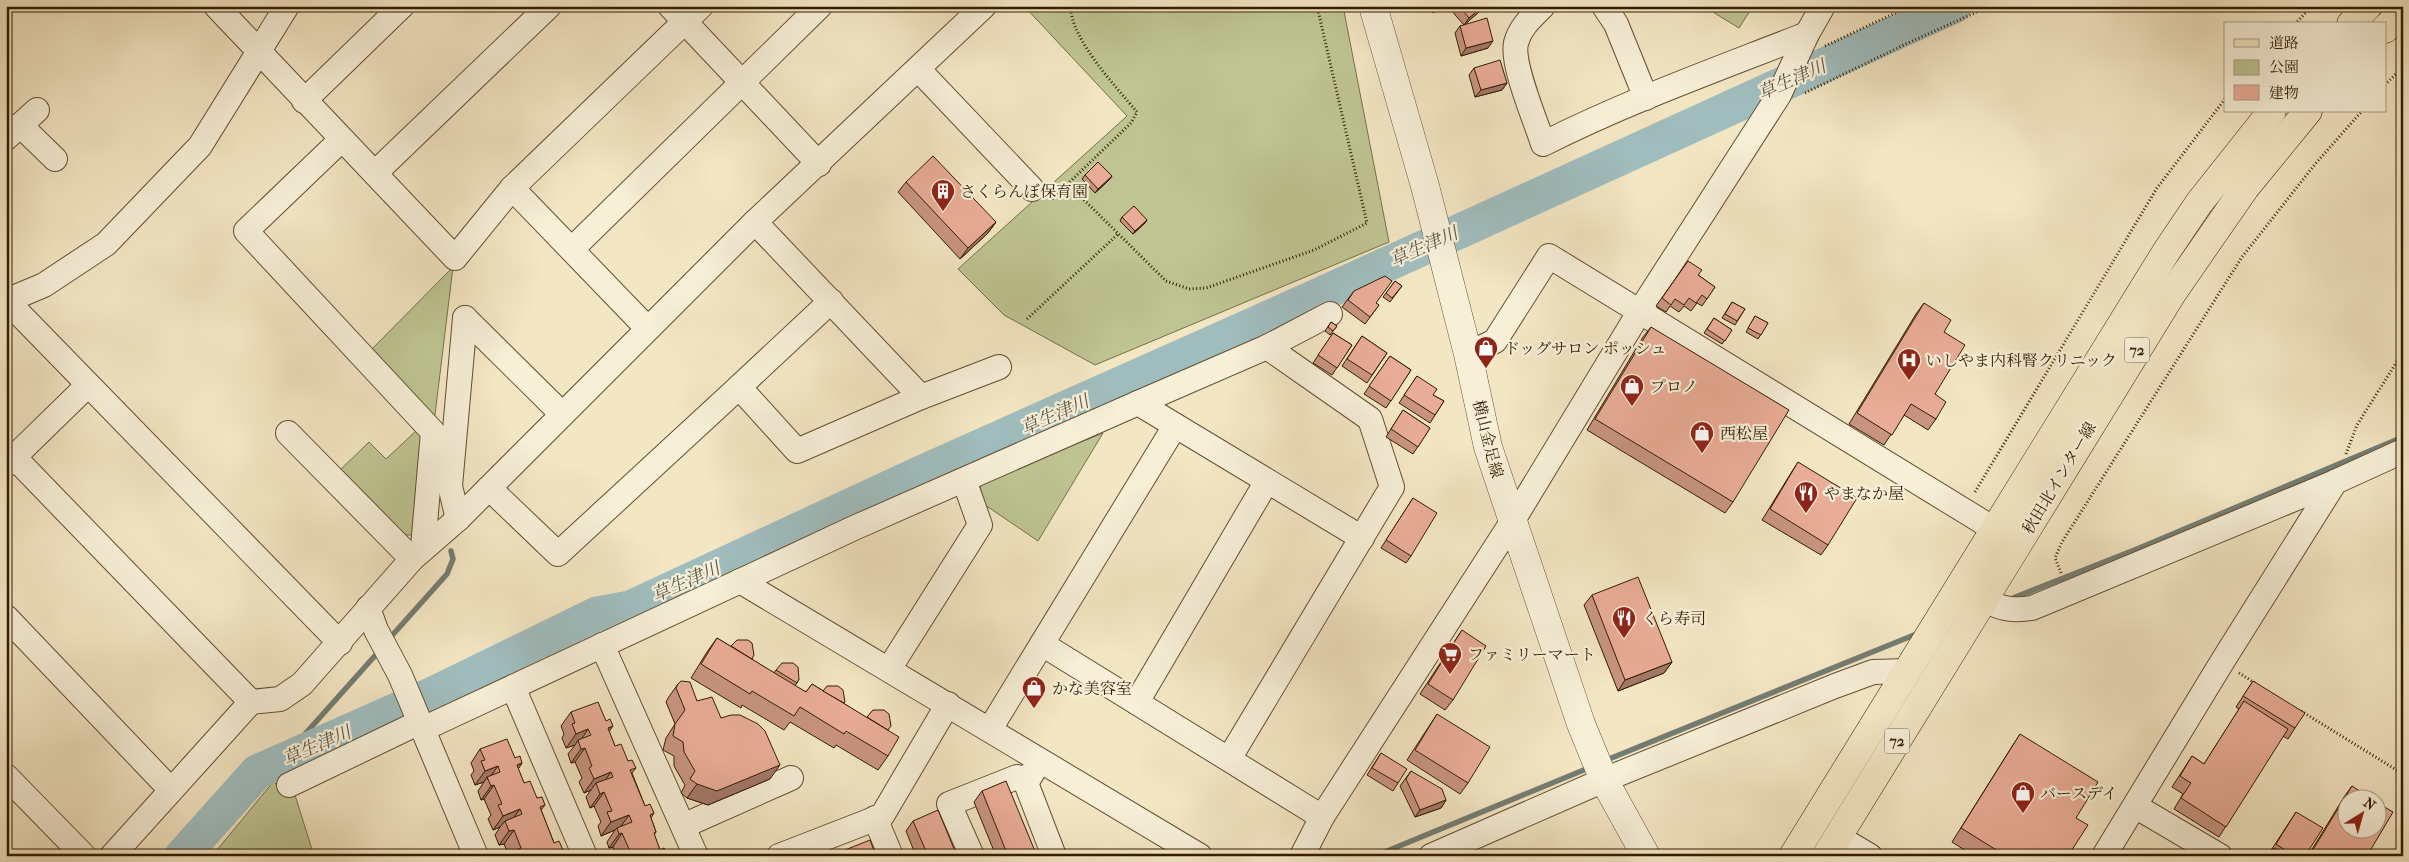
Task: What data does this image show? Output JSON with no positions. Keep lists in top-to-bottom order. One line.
{"streets":{"main road":["72","秋田北インター線"],"street":["横山金足線"]},"water":["草生津川"],"places":{"building":["さくらんぼ保育園"],"shop":["ドッグサロン ポッシュ","プロノ","西松屋","かな美容室","バースデイ"],"hospital":["いしやま内科腎クリニック"],"restaurant":["やまなか屋","くら寿司"],"supermarket":["ファミリーマート"]},"legend":["道路","公園","建物"],"north":"top right"}
